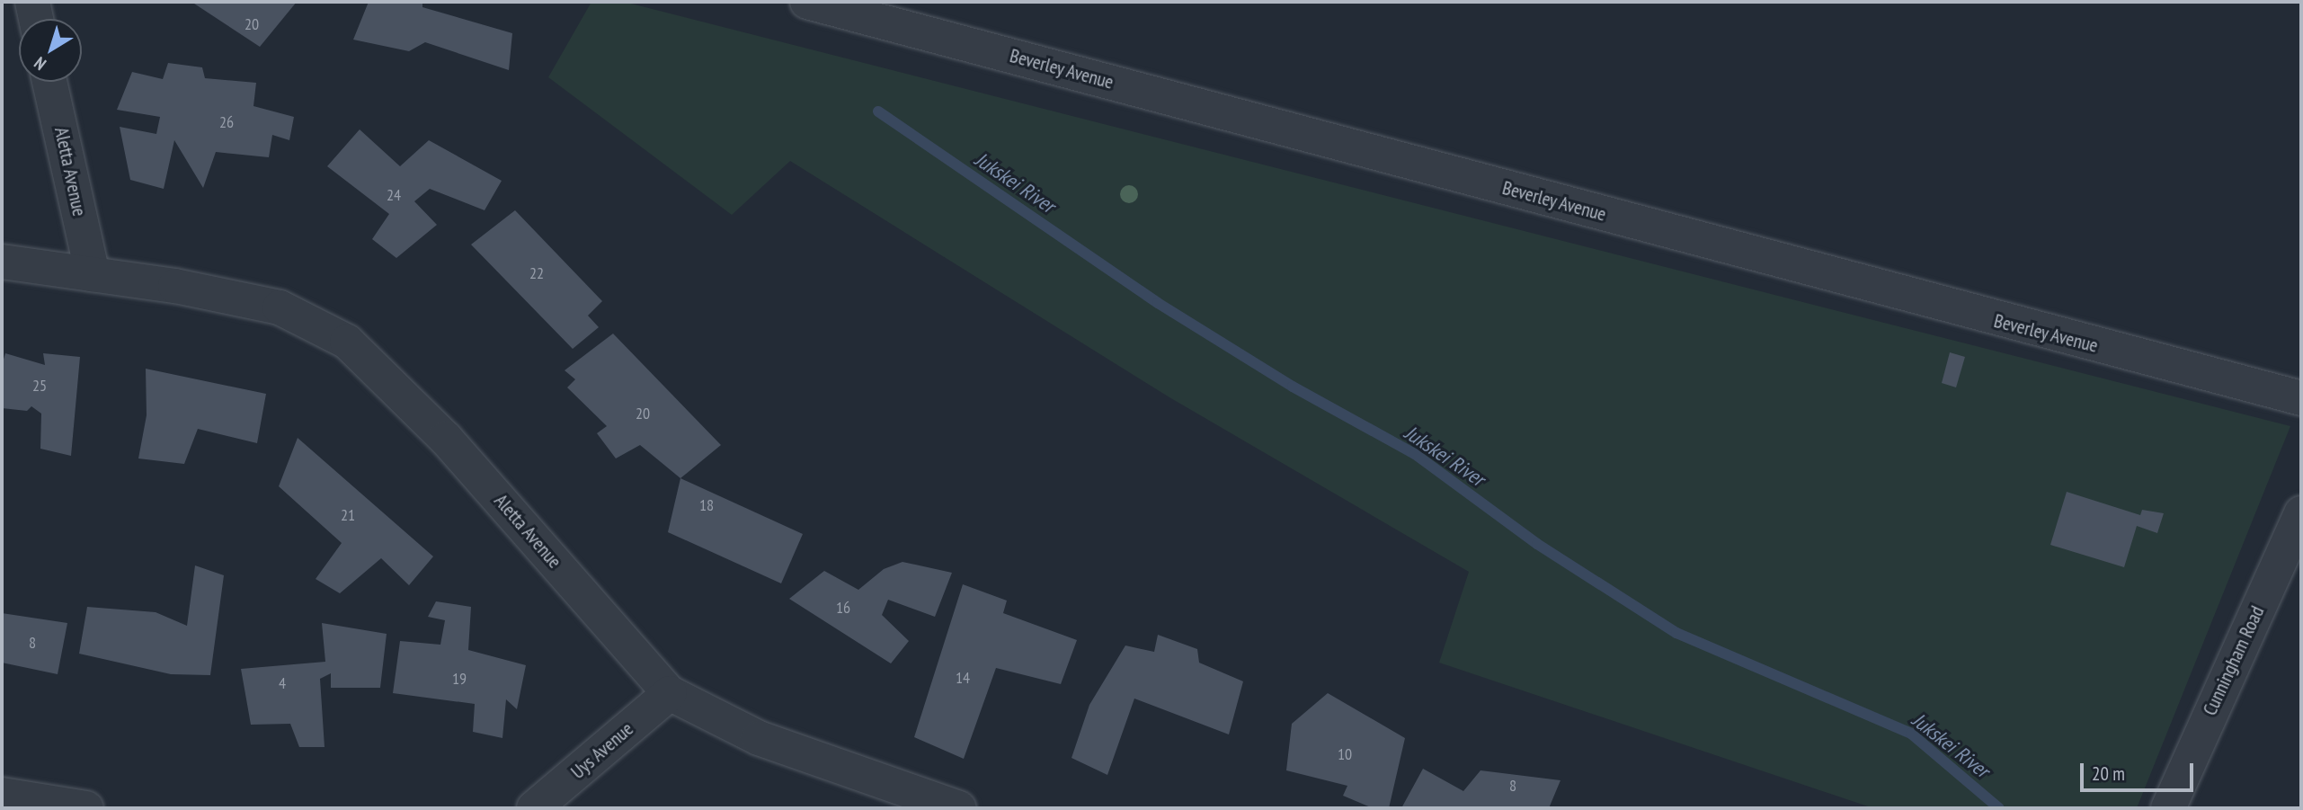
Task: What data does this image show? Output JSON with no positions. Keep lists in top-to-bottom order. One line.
{"streets":{"street":["Beverley Avenue","Aletta Avenue","Cunningham Road","Uys Avenue"]},"crossings":[["Aletta Avenue","Uys Avenue"]],"water":["Jukskei River"],"house_numbers":["20","26","24","22","25","20","18","21","16","8","14","19","4","10","8"],"scale_bar":"20 m","north":"bottom left"}
